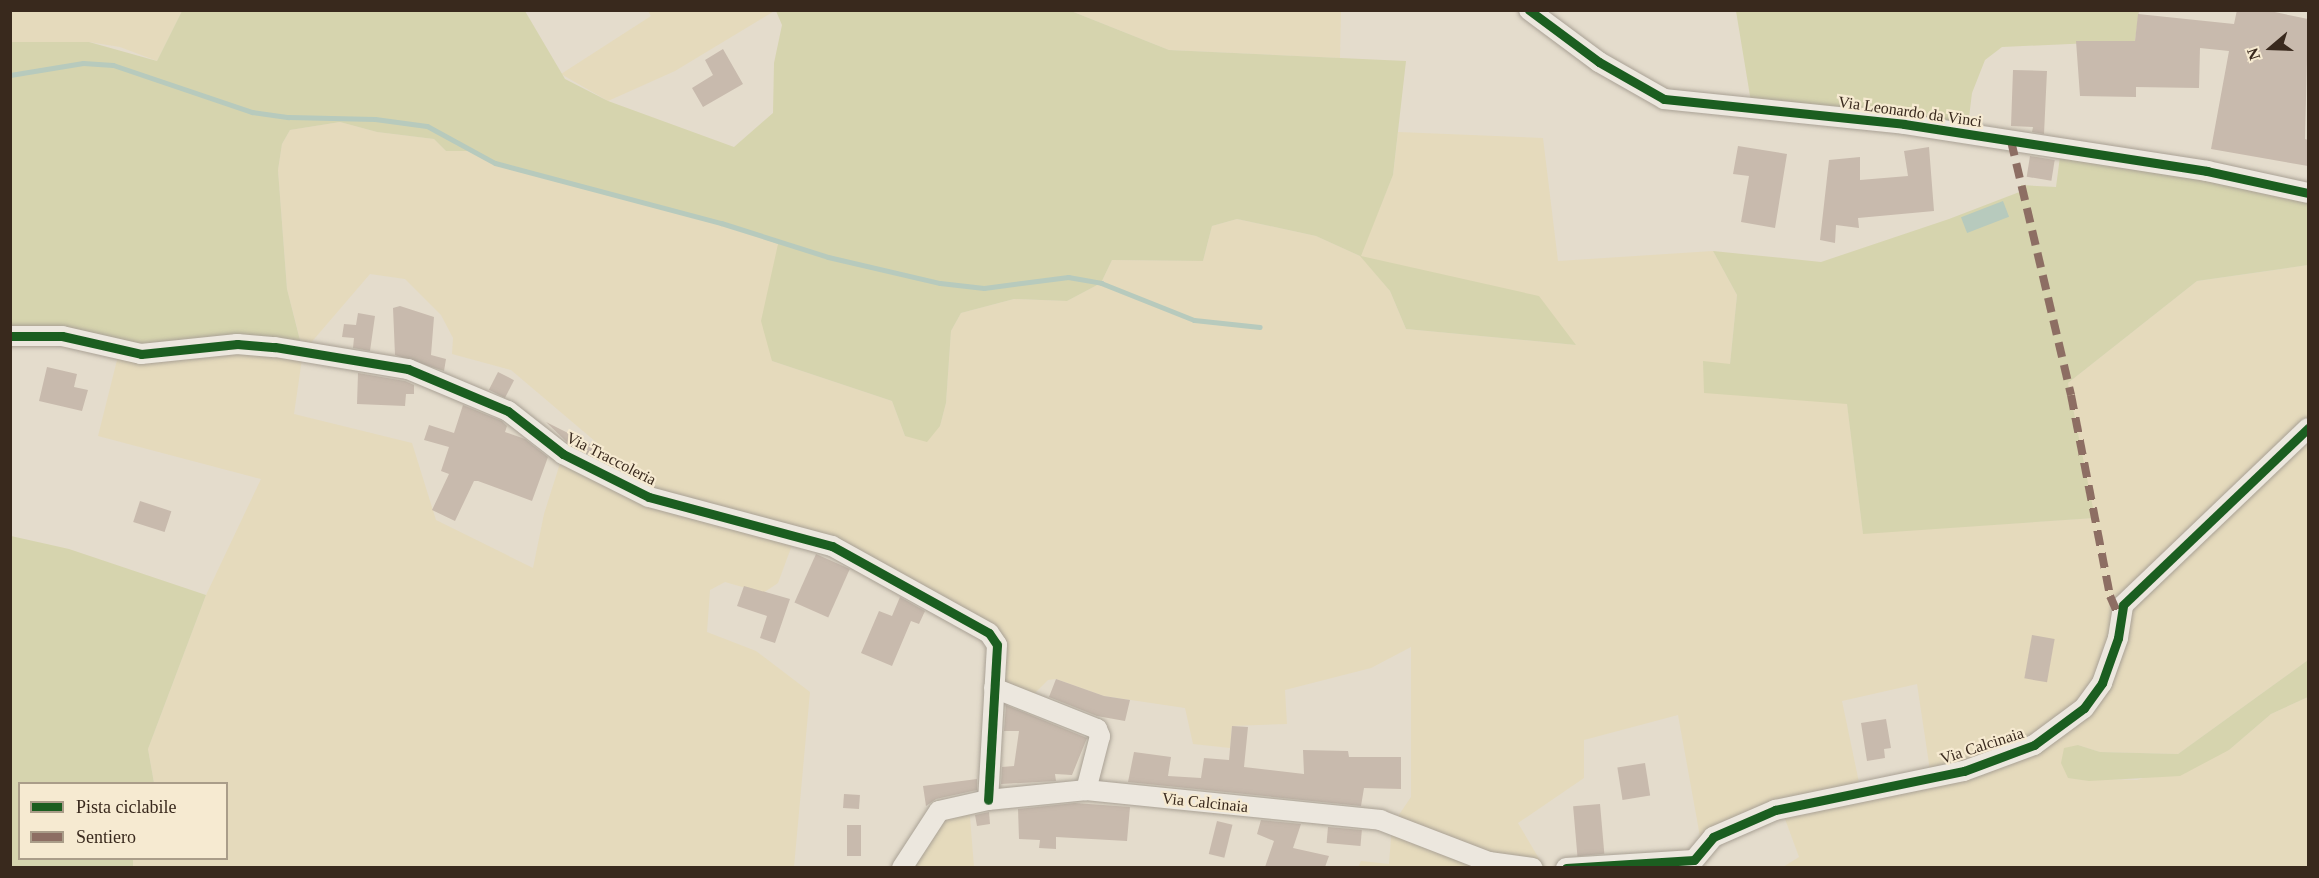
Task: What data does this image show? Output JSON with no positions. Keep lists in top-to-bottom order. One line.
{"streets":{"street":["Via Leonardo da Vinci","Via Traccoleria","Via Calcinaia"]},"crossings":[["Via Traccoleria","Via Calcinaia"]],"legend":["Pista ciclabile","Sentiero"],"north":"left"}
